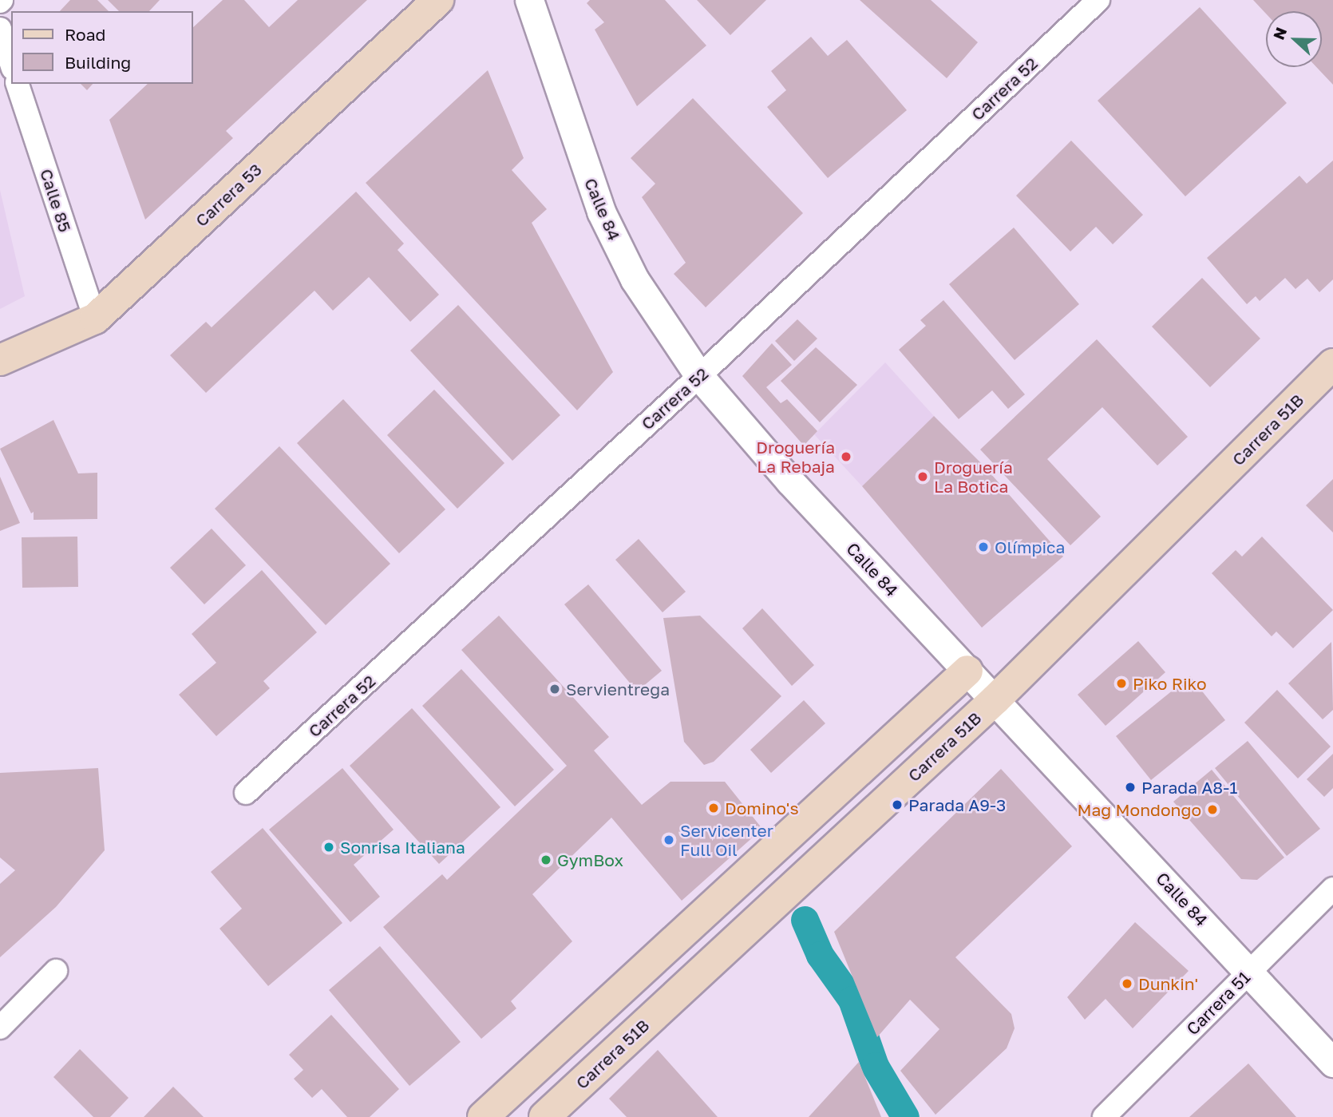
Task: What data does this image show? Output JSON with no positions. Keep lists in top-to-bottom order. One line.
{"streets":{"main road":["Carrera 53","Carrera 51B"],"street":["Carrera 52","Calle 85","Calle 84","Carrera 51"]},"crossings":[["Carrera 52","Calle 84"],["Carrera 53","Calle 85"],["Calle 84","Carrera 51B"],["Calle 84","Carrera 51"]],"places":["Droguería La Rebaja","Droguería La Botica","Olímpica","Piko Riko","Servientrega","Parada A8-1","Parada A9-3","Domino's","Mag Mondongo","Servicenter Full Oil","Sonrisa Italiana","GymBox","Dunkin'"],"legend":["Road","Building"],"north":"left"}
